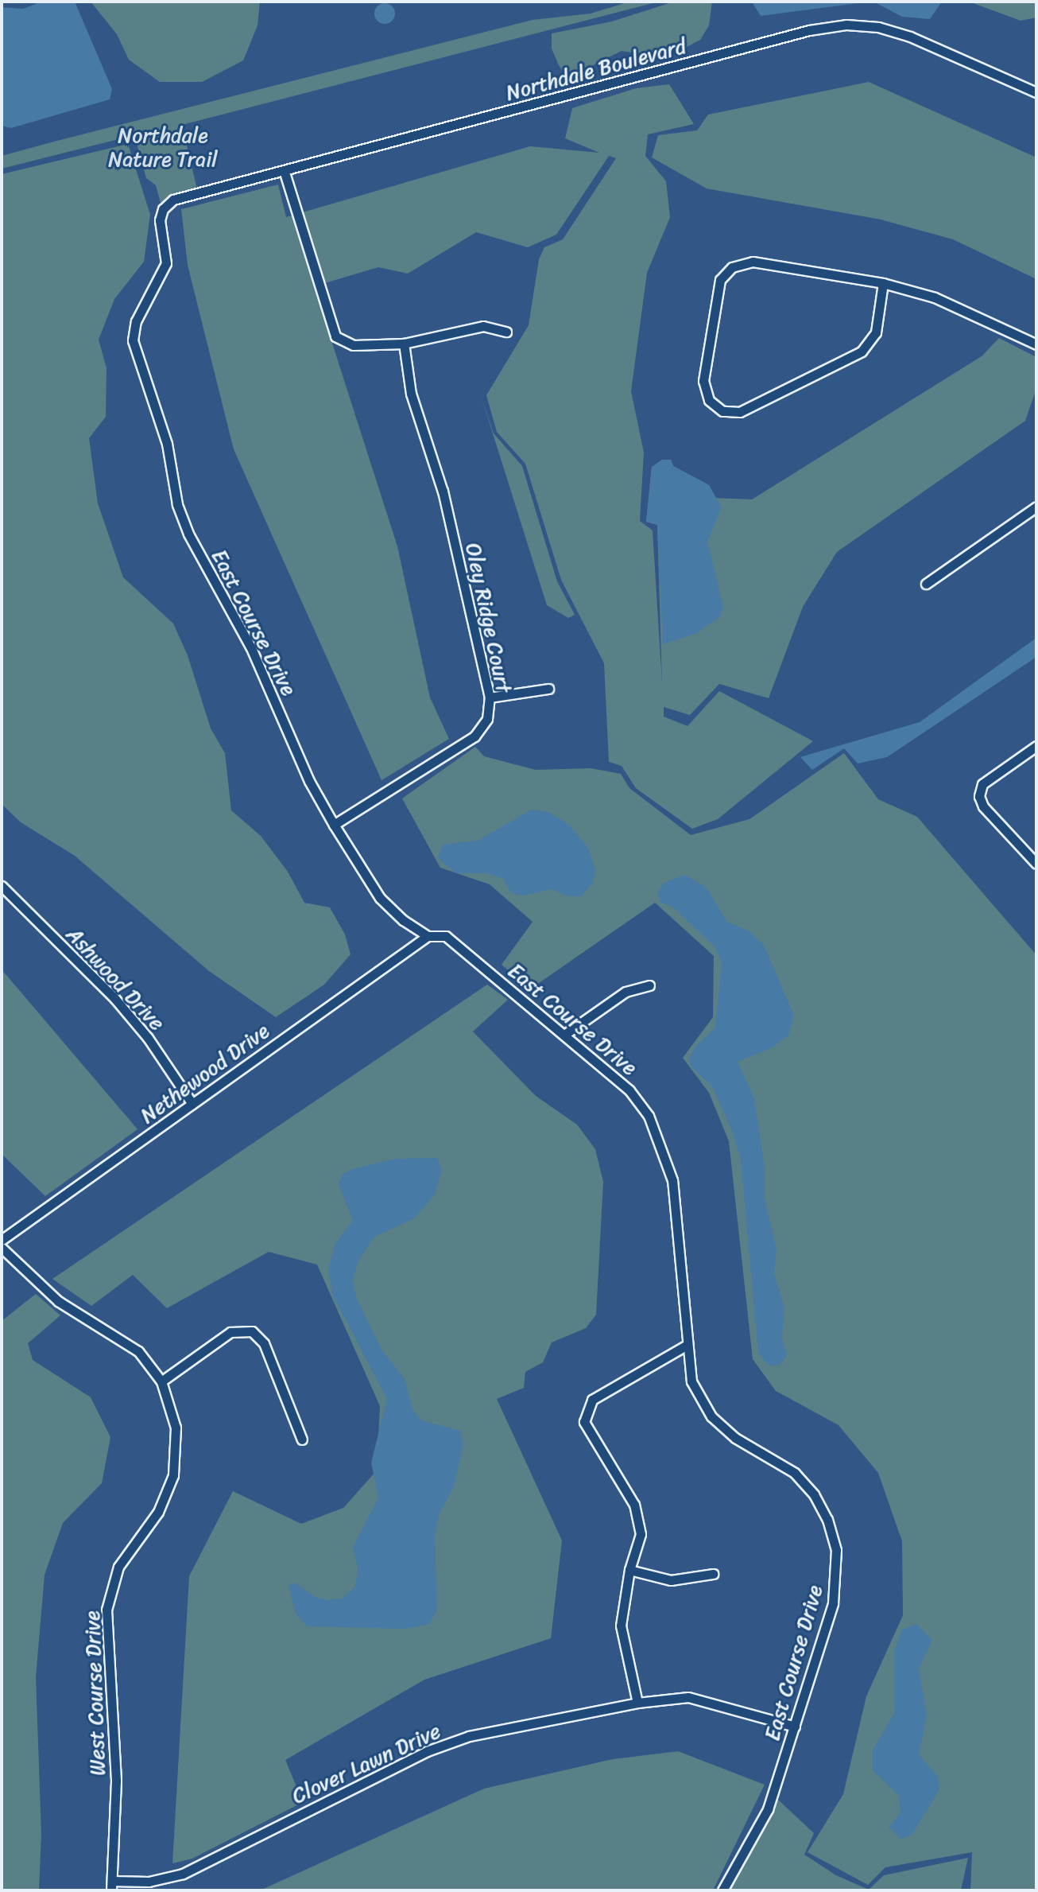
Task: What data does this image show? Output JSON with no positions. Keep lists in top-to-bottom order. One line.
{"streets":{"street":["Northdale Boulevard","Oley Ridge Court","East Course Drive","Ashwood Drive","Nethewood Drive","West Course Drive","Clover Lawn Drive"]},"crossings":[["Northdale Boulevard","East Course Drive"],["Oley Ridge Court","East Course Drive"],["East Course Drive","Nethewood Drive"],["East Course Drive","Clover Lawn Drive"],["Ashwood Drive","Nethewood Drive"],["West Course Drive","Clover Lawn Drive"]],"parks":["Northdale Nature Trail"]}
